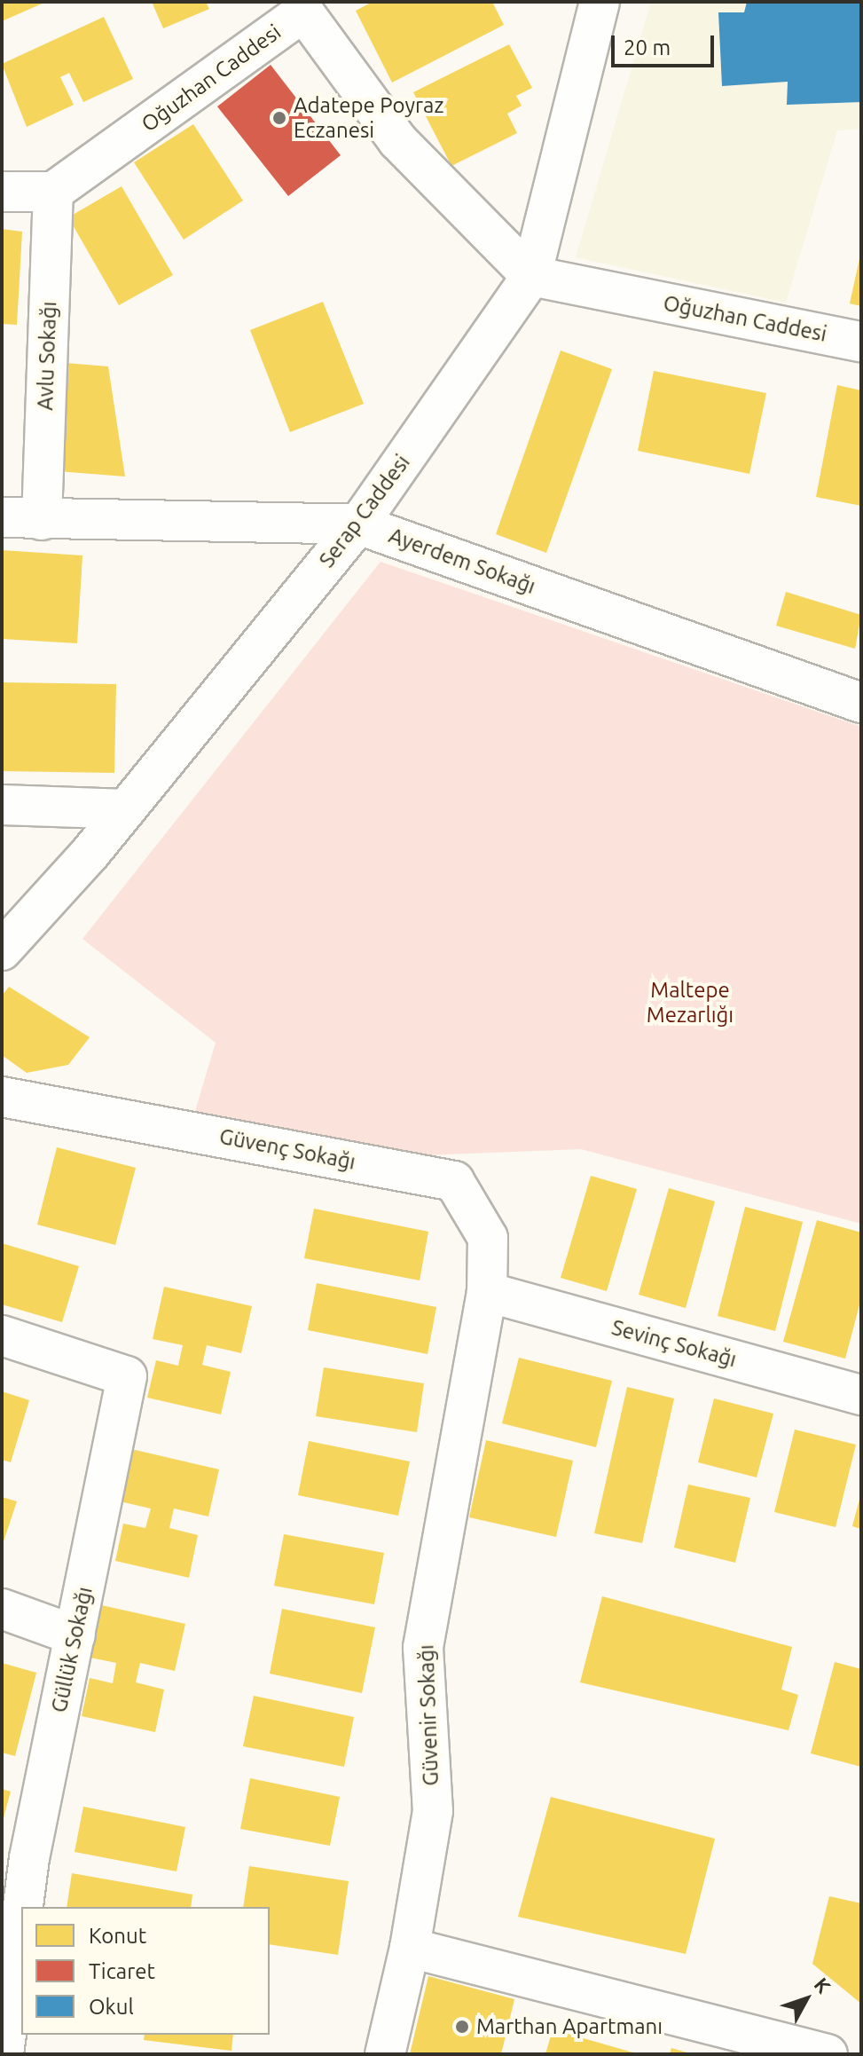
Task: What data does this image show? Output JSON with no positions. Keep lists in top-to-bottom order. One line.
{"streets":{"street":["Oğuzhan Caddesi","Avlu Sokağı","Serap Caddesi","Ayerdem Sokağı","Güvenç Sokağı","Sevinç Sokağı","Güllük Sokağı","Güvenir Sokağı"]},"crossings":[["Oğuzhan Caddesi","Avlu Sokağı"],["Oğuzhan Caddesi","Serap Caddesi"],["Avlu Sokağı","Ayerdem Sokağı"],["Serap Caddesi","Ayerdem Sokağı"],["Güvenç Sokağı","Sevinç Sokağı"],["Güvenç Sokağı","Güvenir Sokağı"],["Sevinç Sokağı","Güvenir Sokağı"]],"parks":["Maltepe Mezarlığı"],"places":["Adatepe Poyraz Eczanesi","Marthan Apartmanı"],"legend":["Konut","Ticaret","Okul"],"scale_bar":"20 m","north":"top right"}
